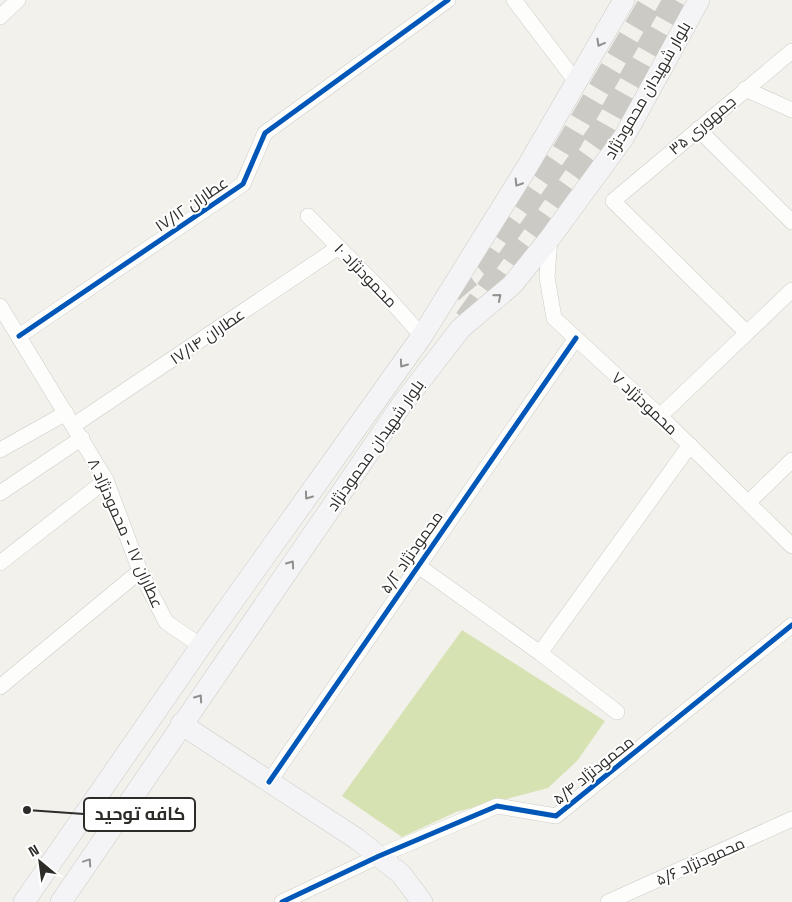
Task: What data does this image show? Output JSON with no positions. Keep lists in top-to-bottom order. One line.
{"streets":{"main road":["بلوار شهیدان محمودنژاد"],"street":["جمهوری ۳۵","عطاران ۱۷/۱۲","محمودنژاد ۱۰","عطاران ۱۷/۱۴","محمودنژاد ۷","عطاران ۱۷ - محمودنژاد ۸","محمودنژاد ۵/۲","محمودنژاد ۵/۴","محمودنژاد ۵/۶"]},"crossings":[["بلوار شهیدان محمودنژاد","محمودنژاد ۱۰"],["بلوار شهیدان محمودنژاد","محمودنژاد ۷"],["بلوار شهیدان محمودنژاد","عطاران ۱۷ - محمودنژاد ۸"],["عطاران ۱۷/۱۲","عطاران ۱۷ - محمودنژاد ۸"],["محمودنژاد ۱۰","عطاران ۱۷/۱۴"],["عطاران ۱۷/۱۴","عطاران ۱۷ - محمودنژاد ۸"],["محمودنژاد ۷","محمودنژاد ۵/۲"]],"places":["کافه توحید"],"north":"top left"}
